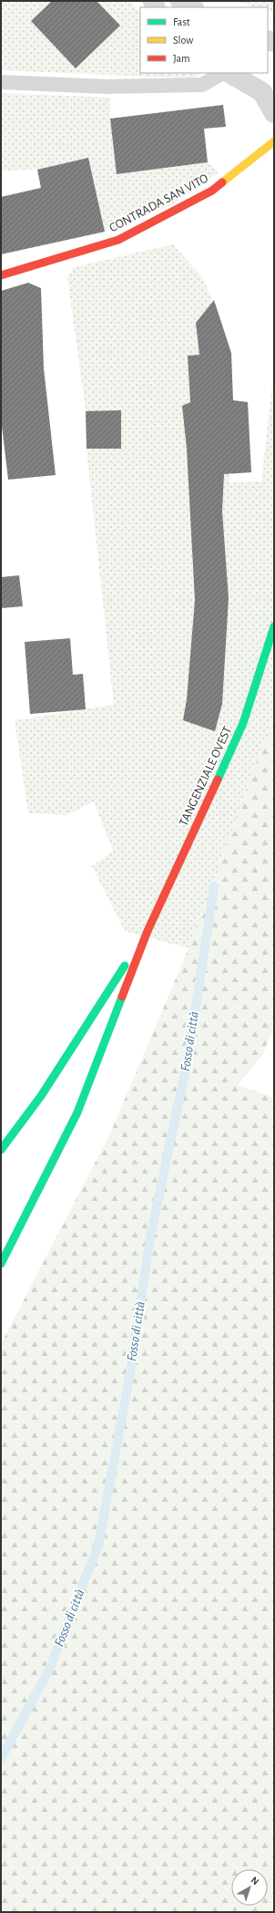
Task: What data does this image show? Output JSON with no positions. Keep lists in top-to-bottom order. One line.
{"streets":{"main road":["CONTRADA SAN VITO","TANGENZIALE OVEST"]},"water":["Fosso di città"],"legend":["Fast","Slow","Jam"],"north":"top right"}
